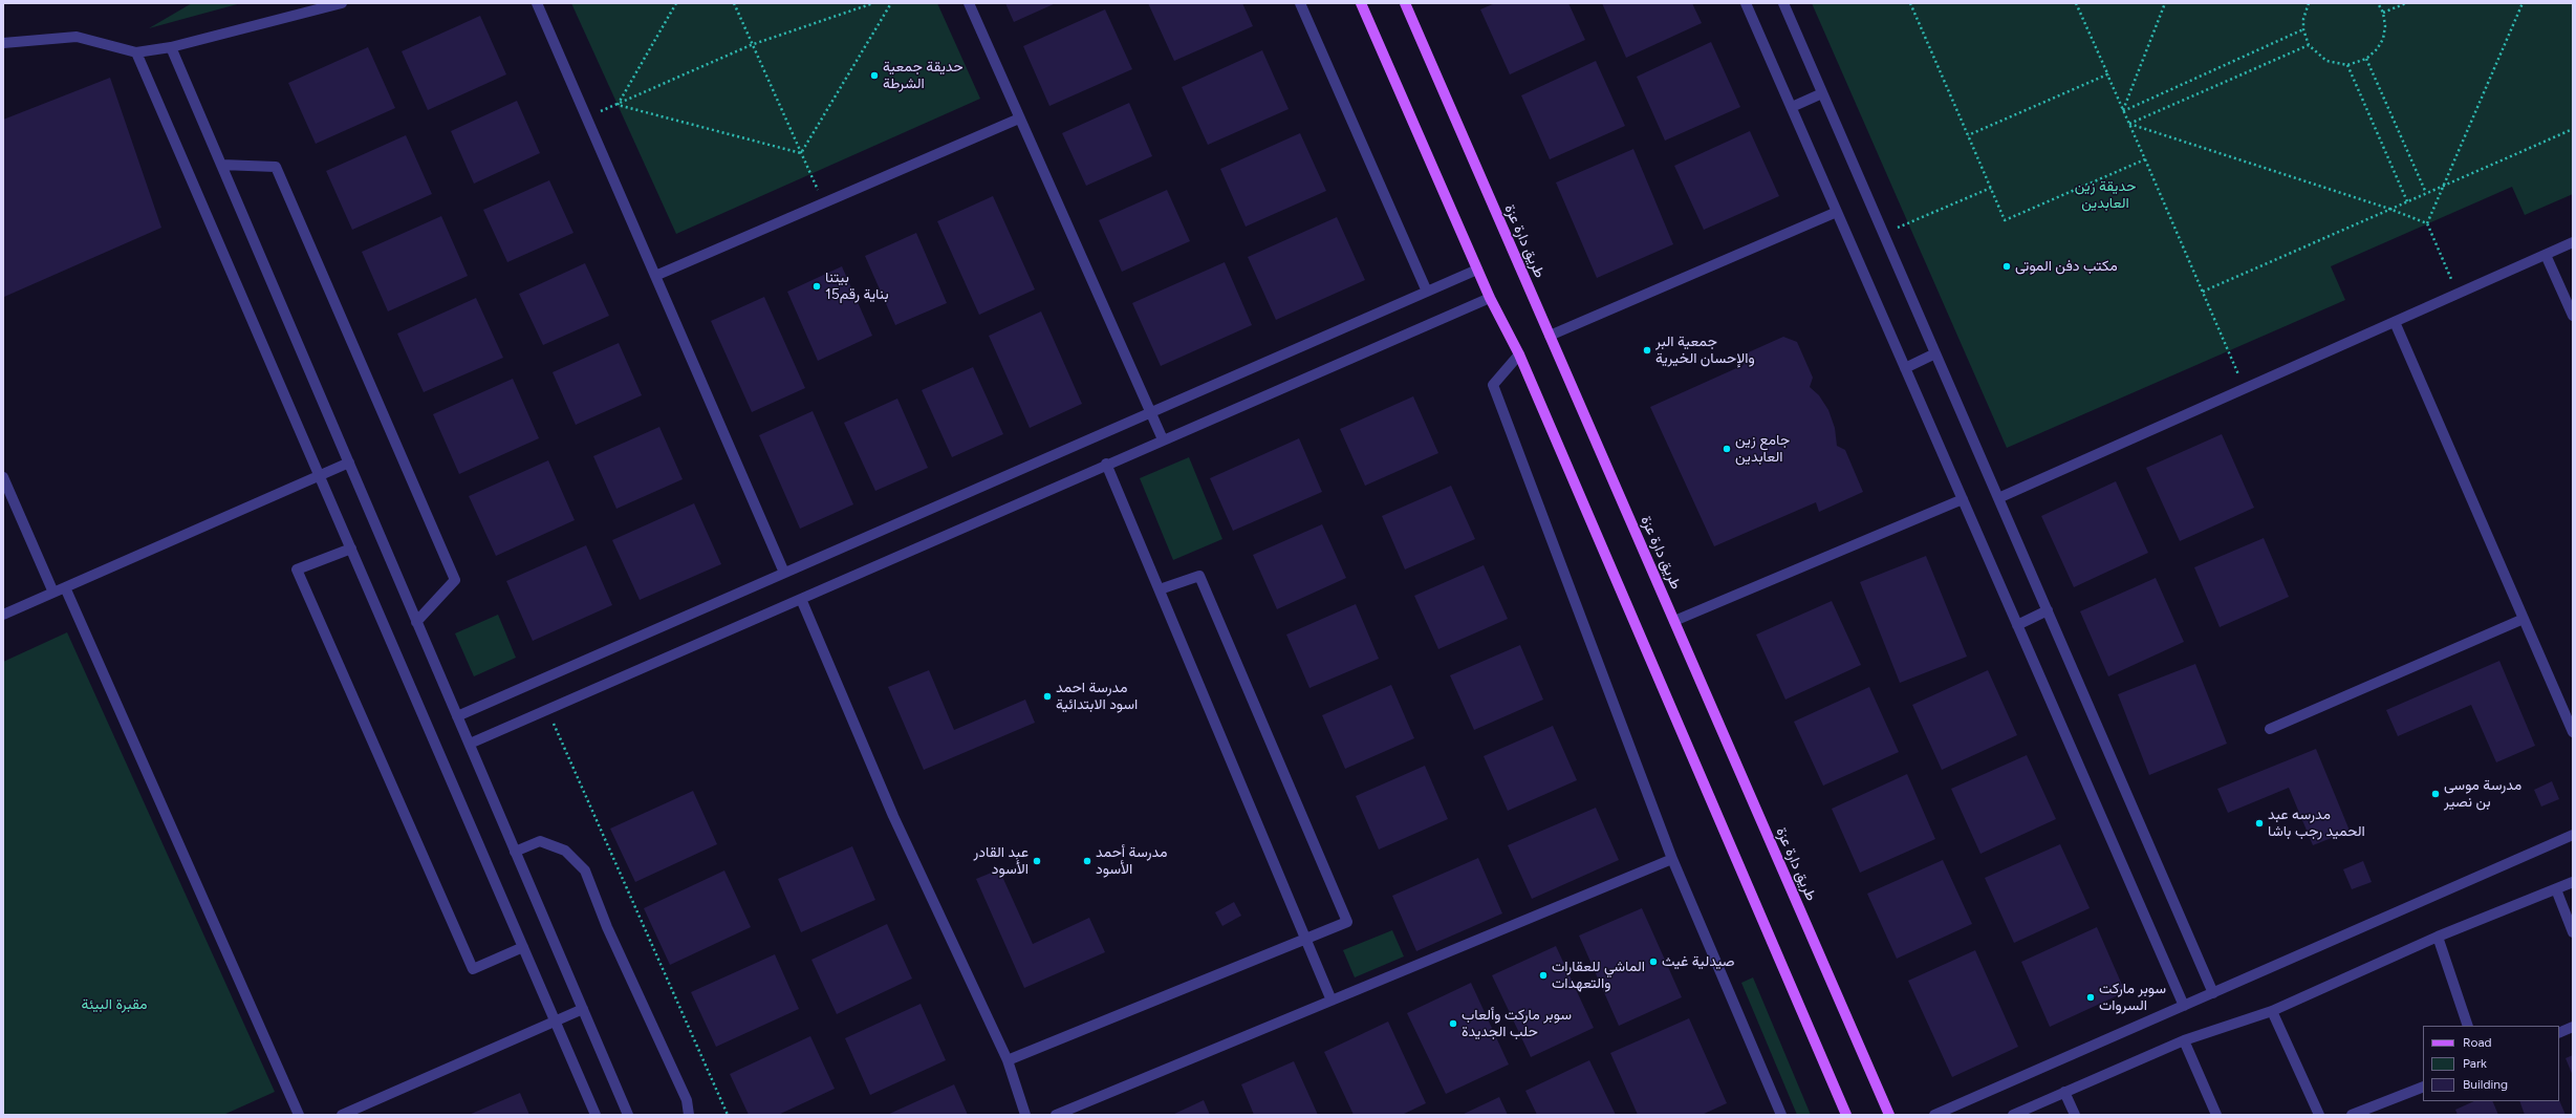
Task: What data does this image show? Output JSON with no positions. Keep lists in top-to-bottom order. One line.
{"streets":{"main road":["طريق دارة عزة"]},"parks":["حديقة زين العابدين","مقبرة البيئة"],"places":["حديقة جمعية الشرطة","مكتب دفن الموتى","بيتنا بناية رقم15","جمعية البر والإحسان الخيرية","جامع زين العابدين","مدرسة احمد اسود الابتدائية","مدرسة موسى بن نصير","مدرسه عبد الحميد رجب باشا","عبد القادر الأسود","مدرسة أحمد الأسود","صيدلية غيث","الماشي للعقارات والتعهدات","سوبر ماركت السروات","سوبر ماركت وألعاب حلب الجديدة"],"legend":["Road","Park","Building"]}
